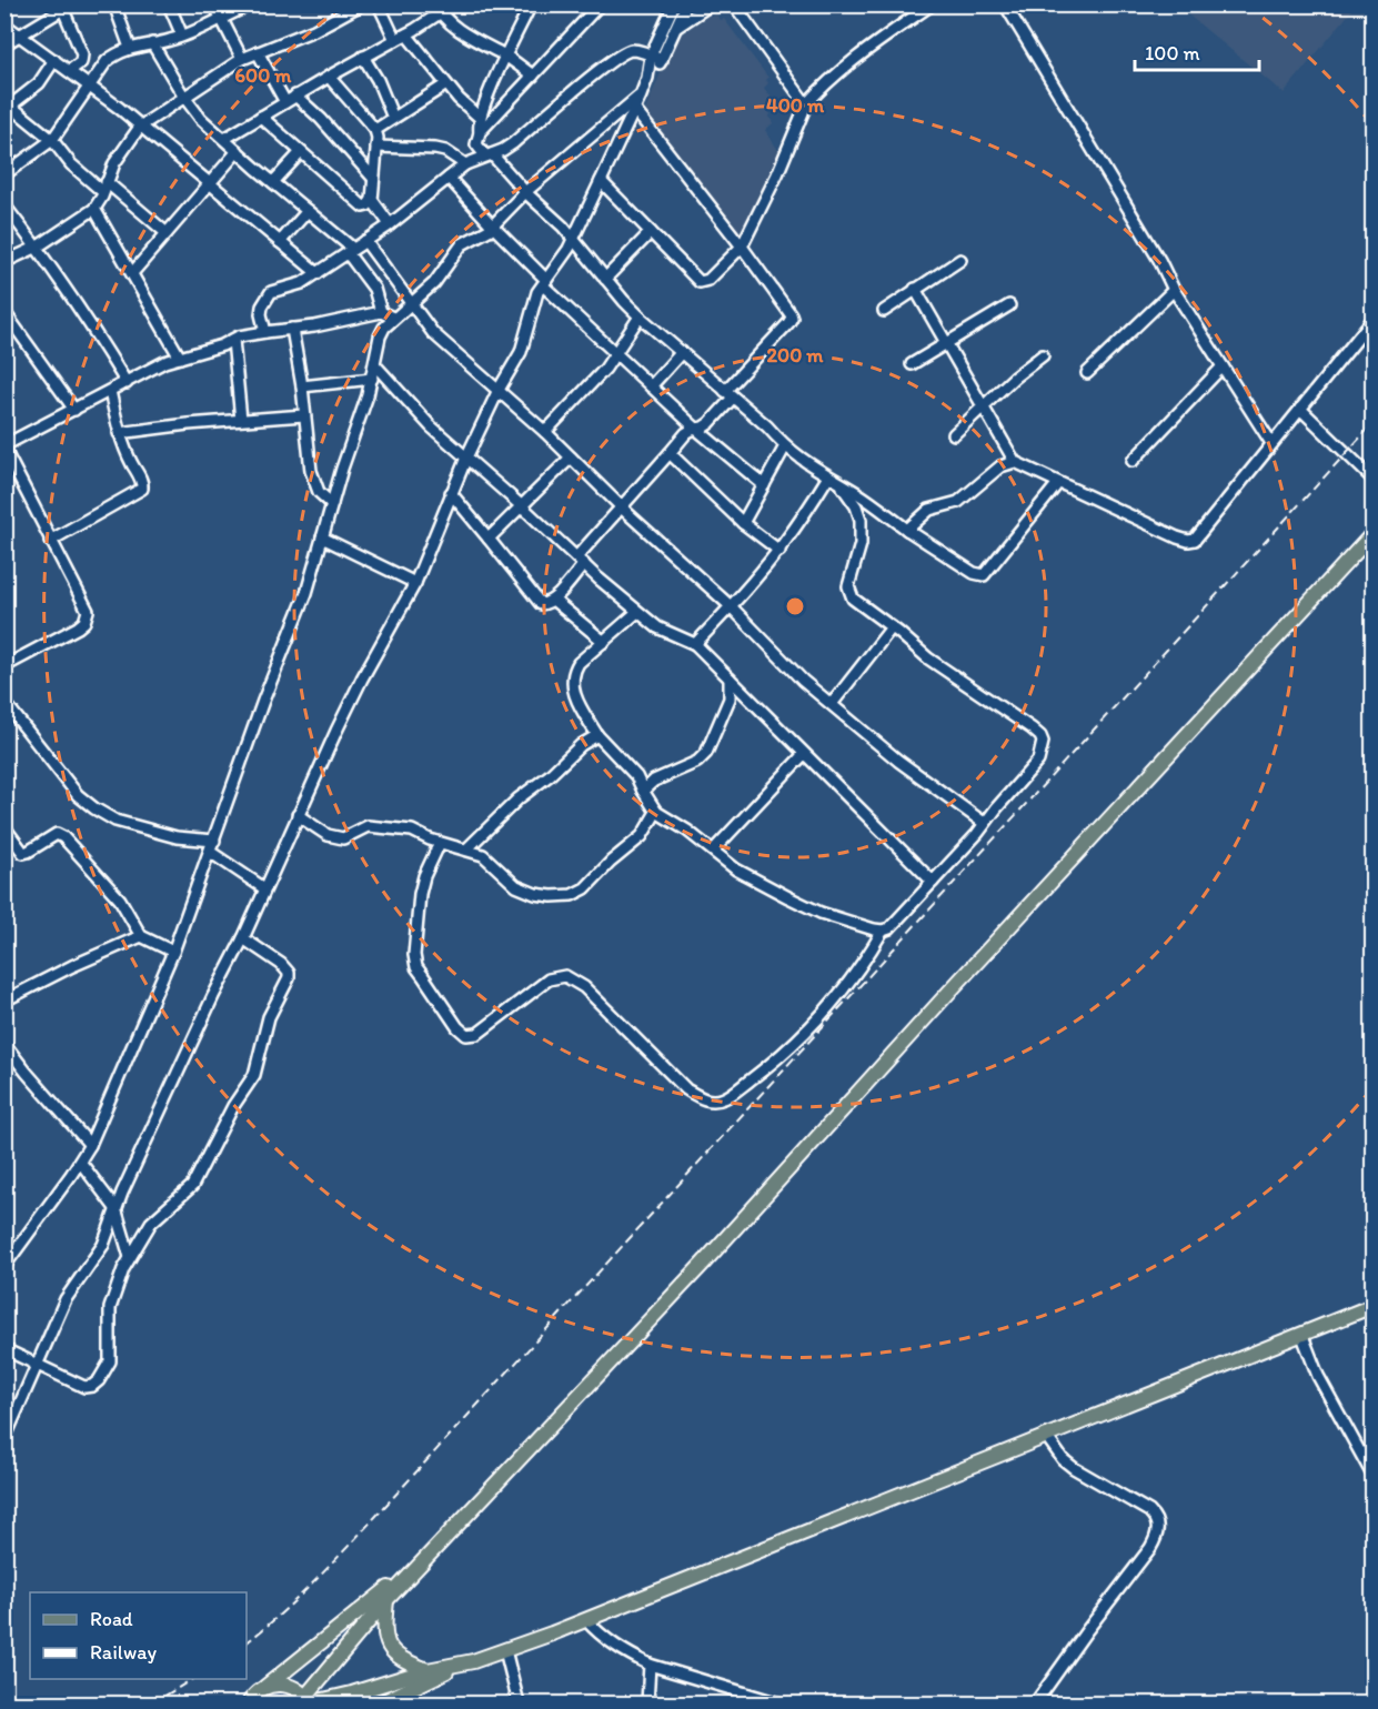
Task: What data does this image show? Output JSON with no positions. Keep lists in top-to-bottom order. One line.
{"legend":["Road","Railway"],"scale_bar":"100 m","rings":["600 m","400 m","200 m"]}
